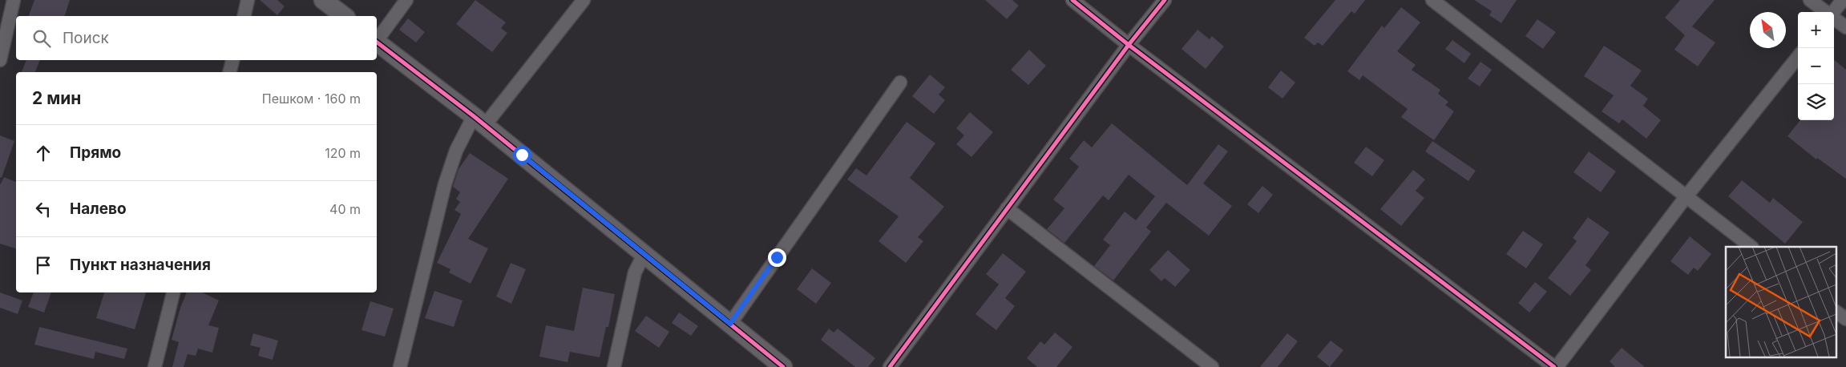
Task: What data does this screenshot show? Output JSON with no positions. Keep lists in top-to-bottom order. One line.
{"north":"top left","page":{"map_buttons":["+","−"],"search":"Поиск","heading":["2 мин","Пешком · 160 m"],"list":[["Прямо","120 m"],["Налево","40 m"],"Пункт назначения"]}}
